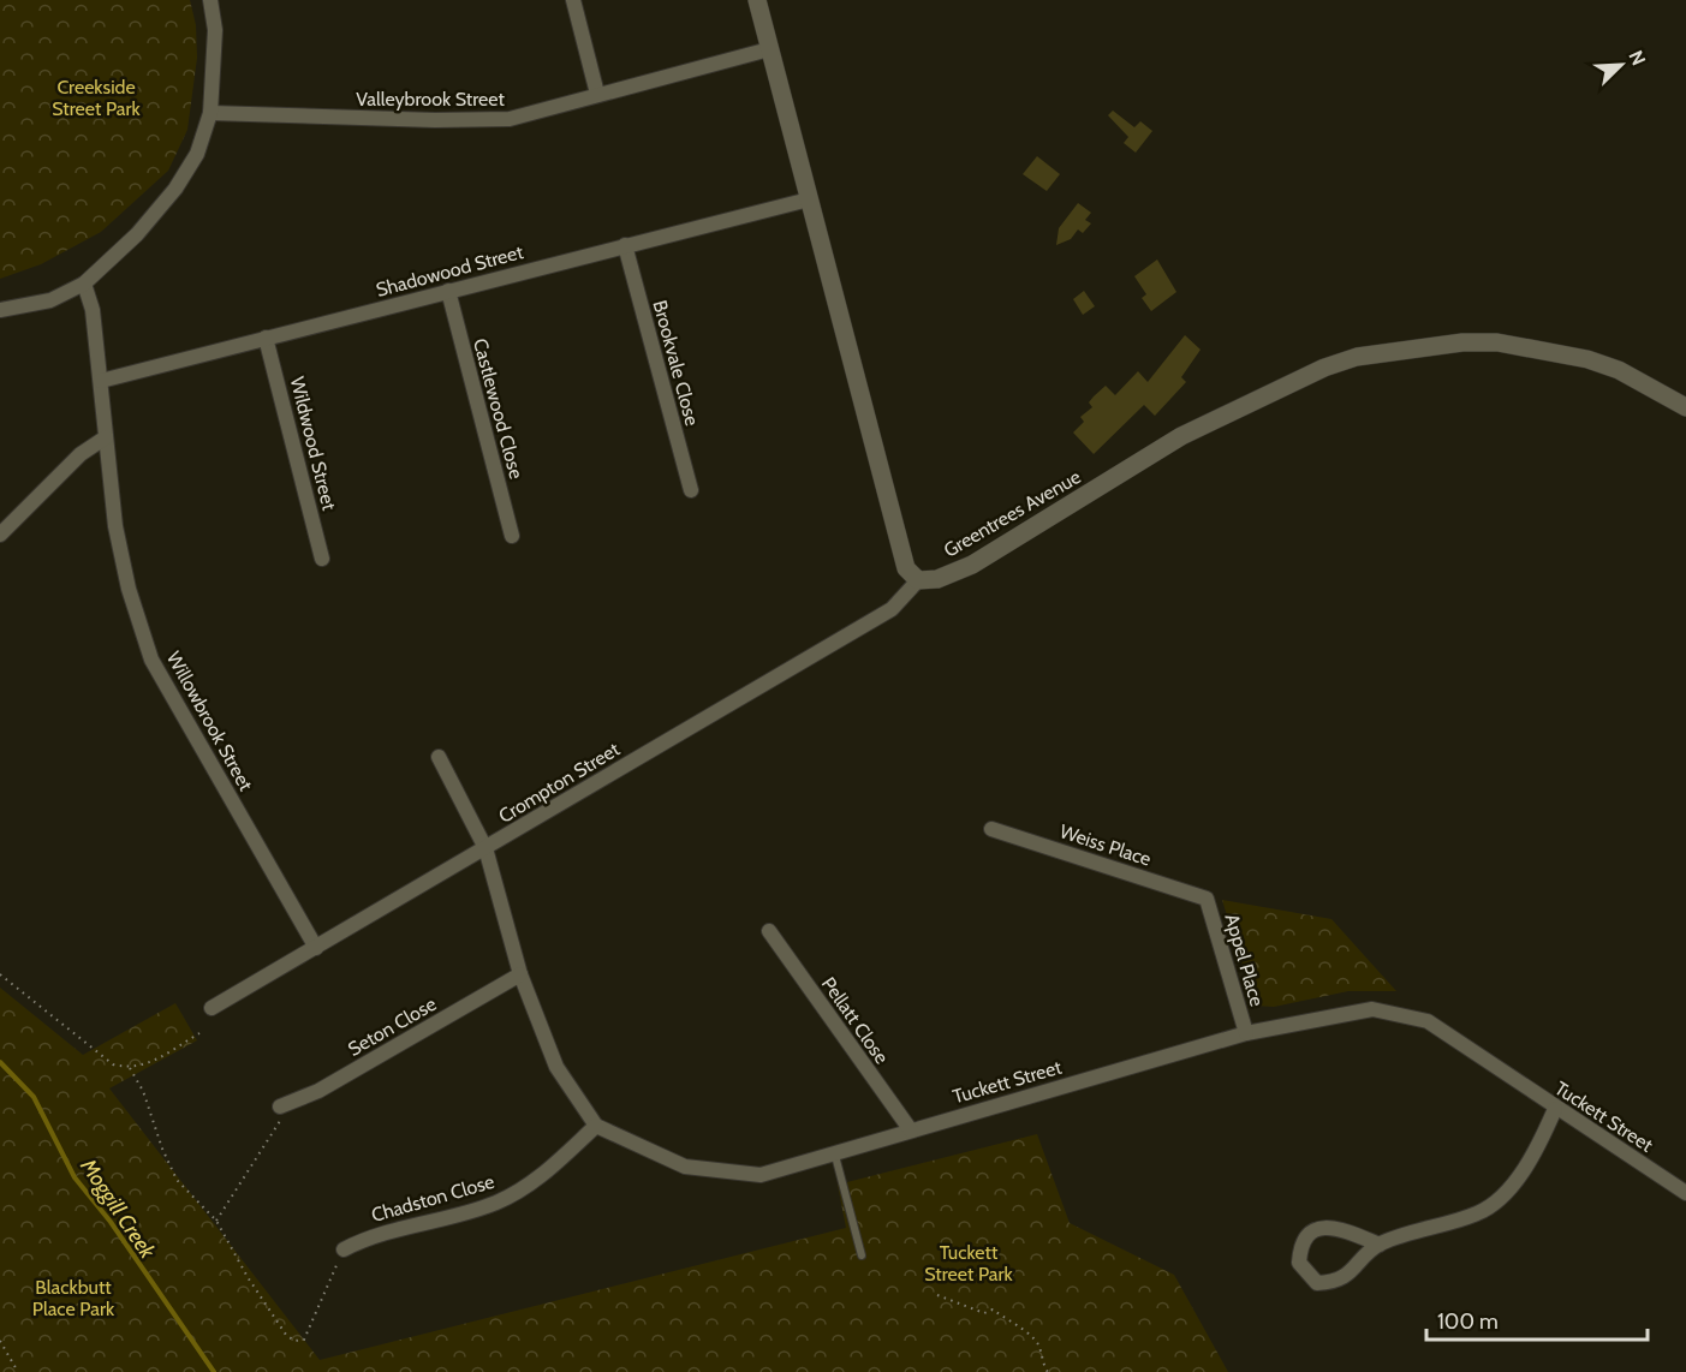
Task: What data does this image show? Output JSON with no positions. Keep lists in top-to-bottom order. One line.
{"streets":{"street":["Valleybrook Street","Shadowood Street","Brookvale Close","Castlewood Close","Wildwood Street","Greentrees Avenue","Willowbrook Street","Crompton Street","Weiss Place","Appel Place","Pellatt Close","Seton Close","Tuckett Street","Chadston Close"]},"crossings":[["Shadowood Street","Brookvale Close"],["Shadowood Street","Castlewood Close"],["Shadowood Street","Wildwood Street"],["Shadowood Street","Willowbrook Street"],["Greentrees Avenue","Crompton Street"],["Willowbrook Street","Crompton Street"],["Weiss Place","Appel Place"],["Appel Place","Tuckett Street"],["Pellatt Close","Tuckett Street"],["Tuckett Street","Chadston Close"]],"water":["Moggill Creek"],"parks":["Creekside Street Park","Tuckett Street Park","Blackbutt Place Park"],"scale_bar":"100 m","north":"top right"}
